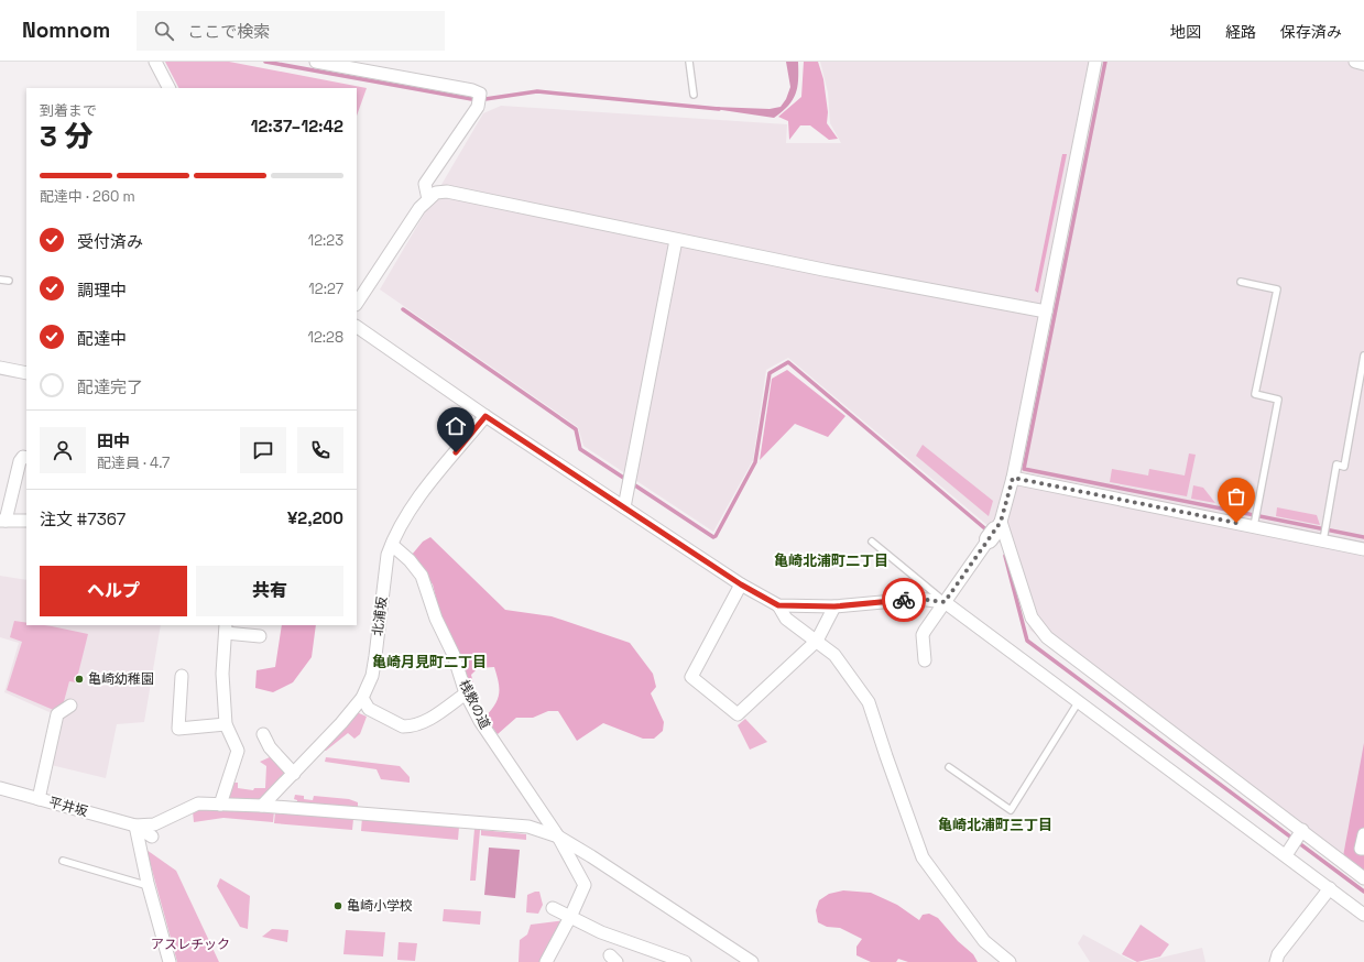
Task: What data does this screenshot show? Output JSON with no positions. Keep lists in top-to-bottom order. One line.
{"streets":{"street":["北浦坂","桟敷の道","平井坂"]},"crossings":[["北浦坂","桟敷の道"]],"districts":["亀崎北浦町二丁目","亀崎月見町二丁目","亀崎北浦町三丁目"],"parks":["アスレチック"],"places":["亀崎幼稚園","亀崎小学校"],"page":{"header":"Nomnom","search":"ここで検索","nav":["地図","経路","保存済み"],"heading":["3 分","到着まで","12:37–12:42"],"panel":["田中","配達員 · 4.7","注文 #7367","¥2,200"],"bar":"配達中 · 260 m","list":[["受付済み","12:23"],["調理中","12:27"],["配達中","12:28"],"配達完了"],"buttons":["ヘルプ","共有"]}}
